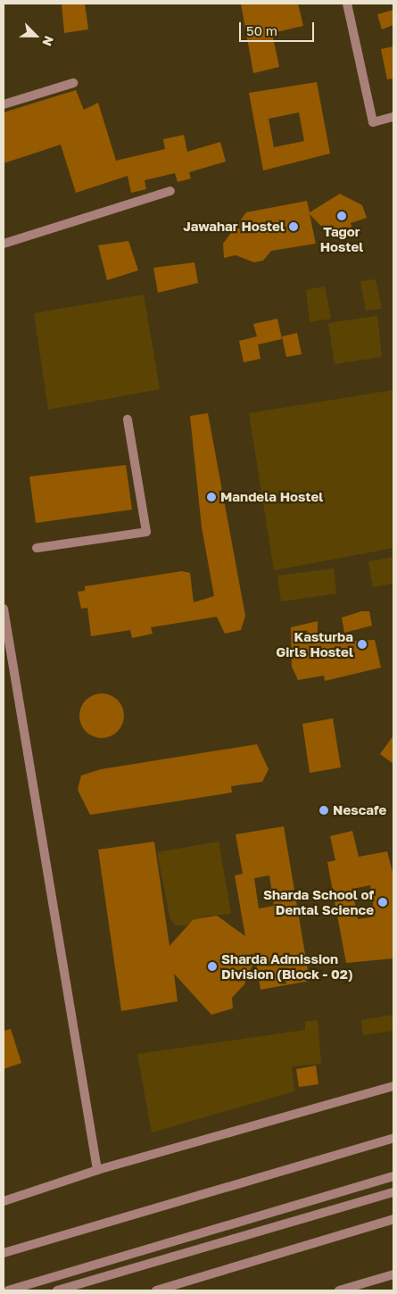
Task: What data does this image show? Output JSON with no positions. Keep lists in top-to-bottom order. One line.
{"places":["Tagor Hostel","Jawahar Hostel","Mandela Hostel","Kasturba Girls Hostel","Nescafe","Sharda School of Dental Science","Sharda Admission Division (Block - 02)"],"scale_bar":"50 m","north":"bottom right"}
